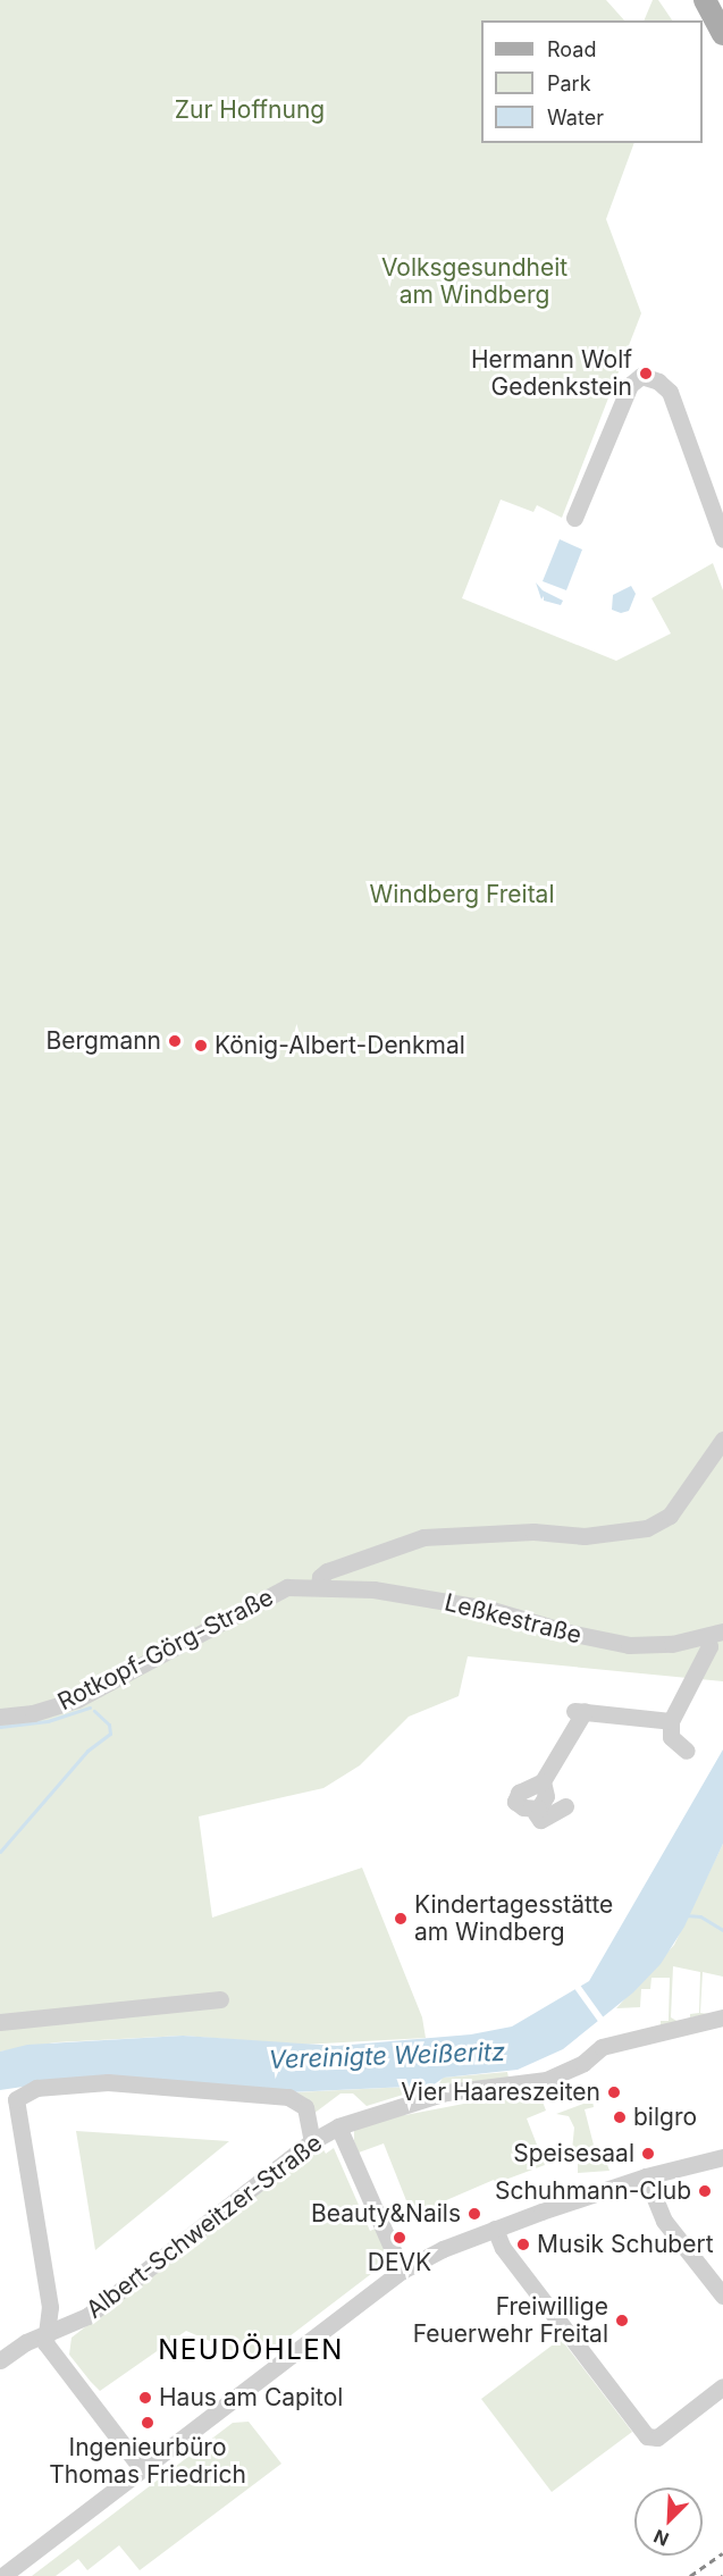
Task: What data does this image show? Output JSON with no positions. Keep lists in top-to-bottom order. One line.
{"streets":{"street":["Leßkestraße","Rotkopf-Görg-Straße","Albert-Schweitzer-Straße"]},"crossings":[["Leßkestraße","Rotkopf-Görg-Straße"]],"districts":["NEUDÖHLEN"],"water":["Vereinigte Weißeritz"],"parks":["Zur Hoffnung","Volksgesundheit am Windberg","Windberg Freital"],"places":["Hermann Wolf Gedenkstein","Bergmann","König-Albert-Denkmal","Kindertagesstätte am Windberg","Vier Haareszeiten","bilgro","Speisesaal","Schuhmann-Club","Beauty&Nails","DEVK","Musik Schubert","Freiwillige Feuerwehr Freital","Haus am Capitol","Ingenieurbüro Thomas Friedrich"],"legend":["Road","Park","Water"],"north":"bottom left"}
